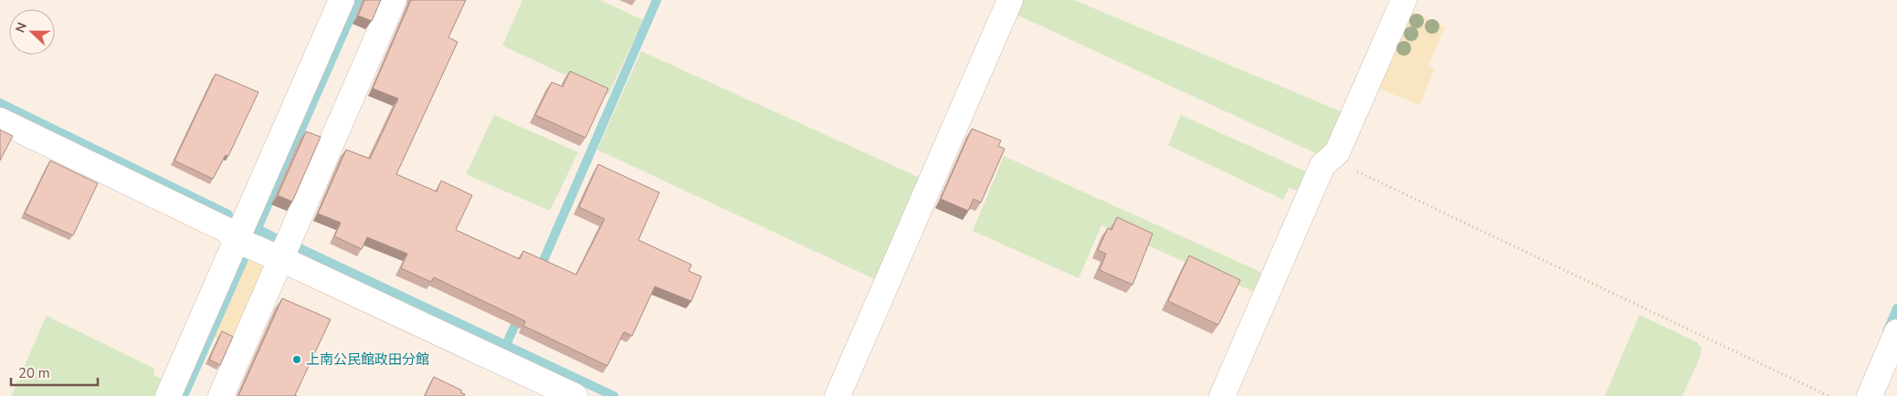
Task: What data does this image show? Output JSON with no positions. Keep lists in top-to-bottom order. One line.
{"places":["上南公民館政田分館"],"scale_bar":"20 m","north":"left"}
